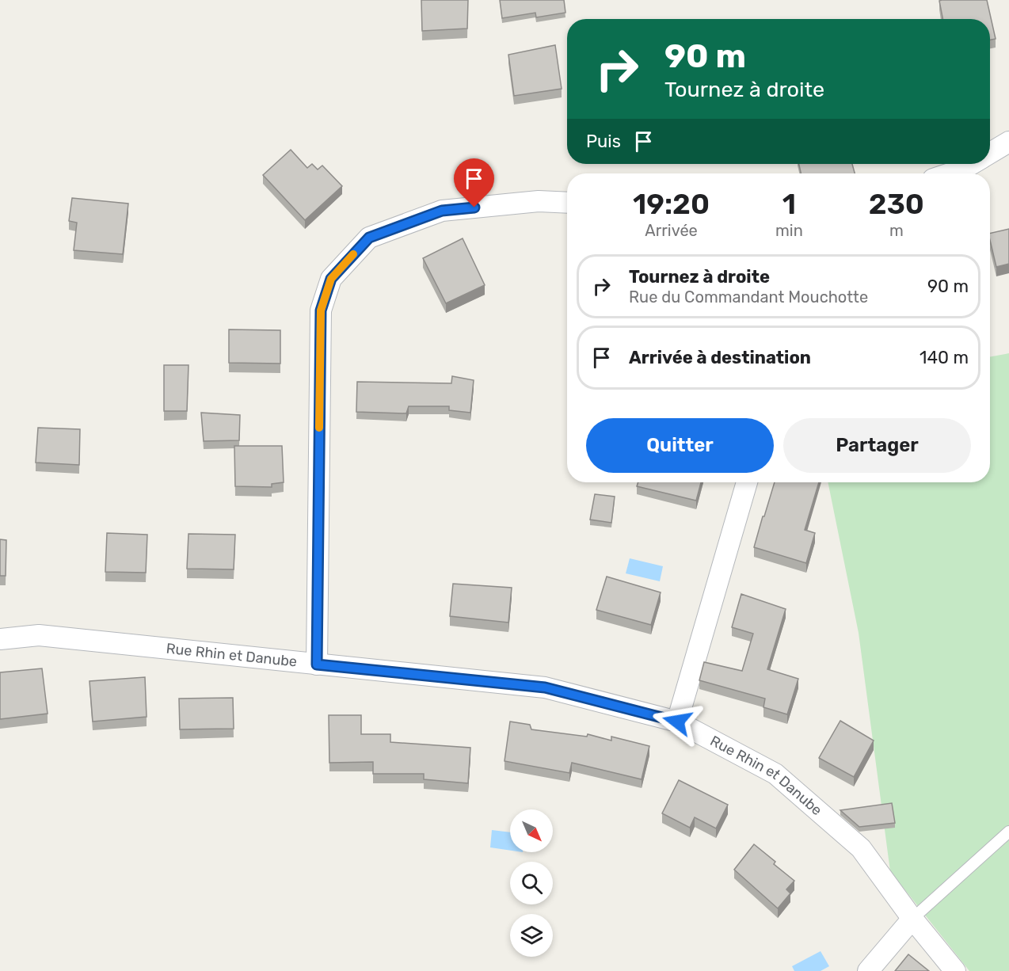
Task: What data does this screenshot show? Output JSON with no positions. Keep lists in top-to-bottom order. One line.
{"streets":{"street":["Rue Rhin et Danube"]},"north":"bottom right","page":{"turn":["90 m","Tournez à droite"],"then":"Puis","eta":["19:20","Arrivée","1","min","230","m"],"list":[{"name":"Tournez à droite","note":"Rue du Commandant Mouchotte","value":"90 m"},{"name":"Arrivée à destination","value":"140 m"}],"buttons":["Quitter","Partager"]}}
